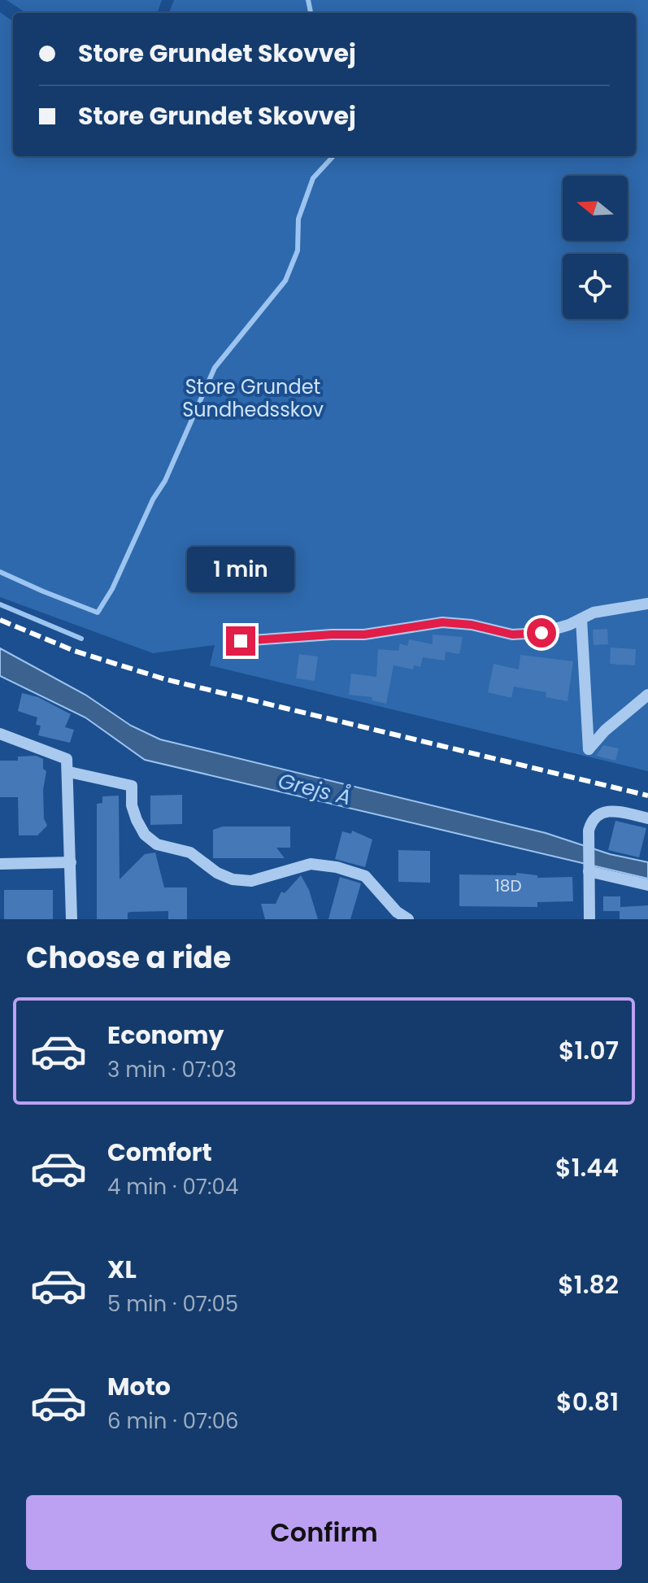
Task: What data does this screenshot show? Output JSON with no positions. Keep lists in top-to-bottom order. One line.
{"water":["Grejs Å"],"parks":["Store Grundet Sundhedsskov"],"house_numbers":["18D"],"north":"left","page":{"banner":["Store Grundet Skovvej","Store Grundet Skovvej"],"bubble":"1 min","heading":"Choose a ride","list":[{"name":"Economy","note":"3 min · 07:03","value":"$1.07"},{"name":"Comfort","note":"4 min · 07:04","value":"$1.44"},{"name":"XL","note":"5 min · 07:05","value":"$1.82"},{"name":"Moto","note":"6 min · 07:06","value":"$0.81"}],"buttons":"Confirm"}}
